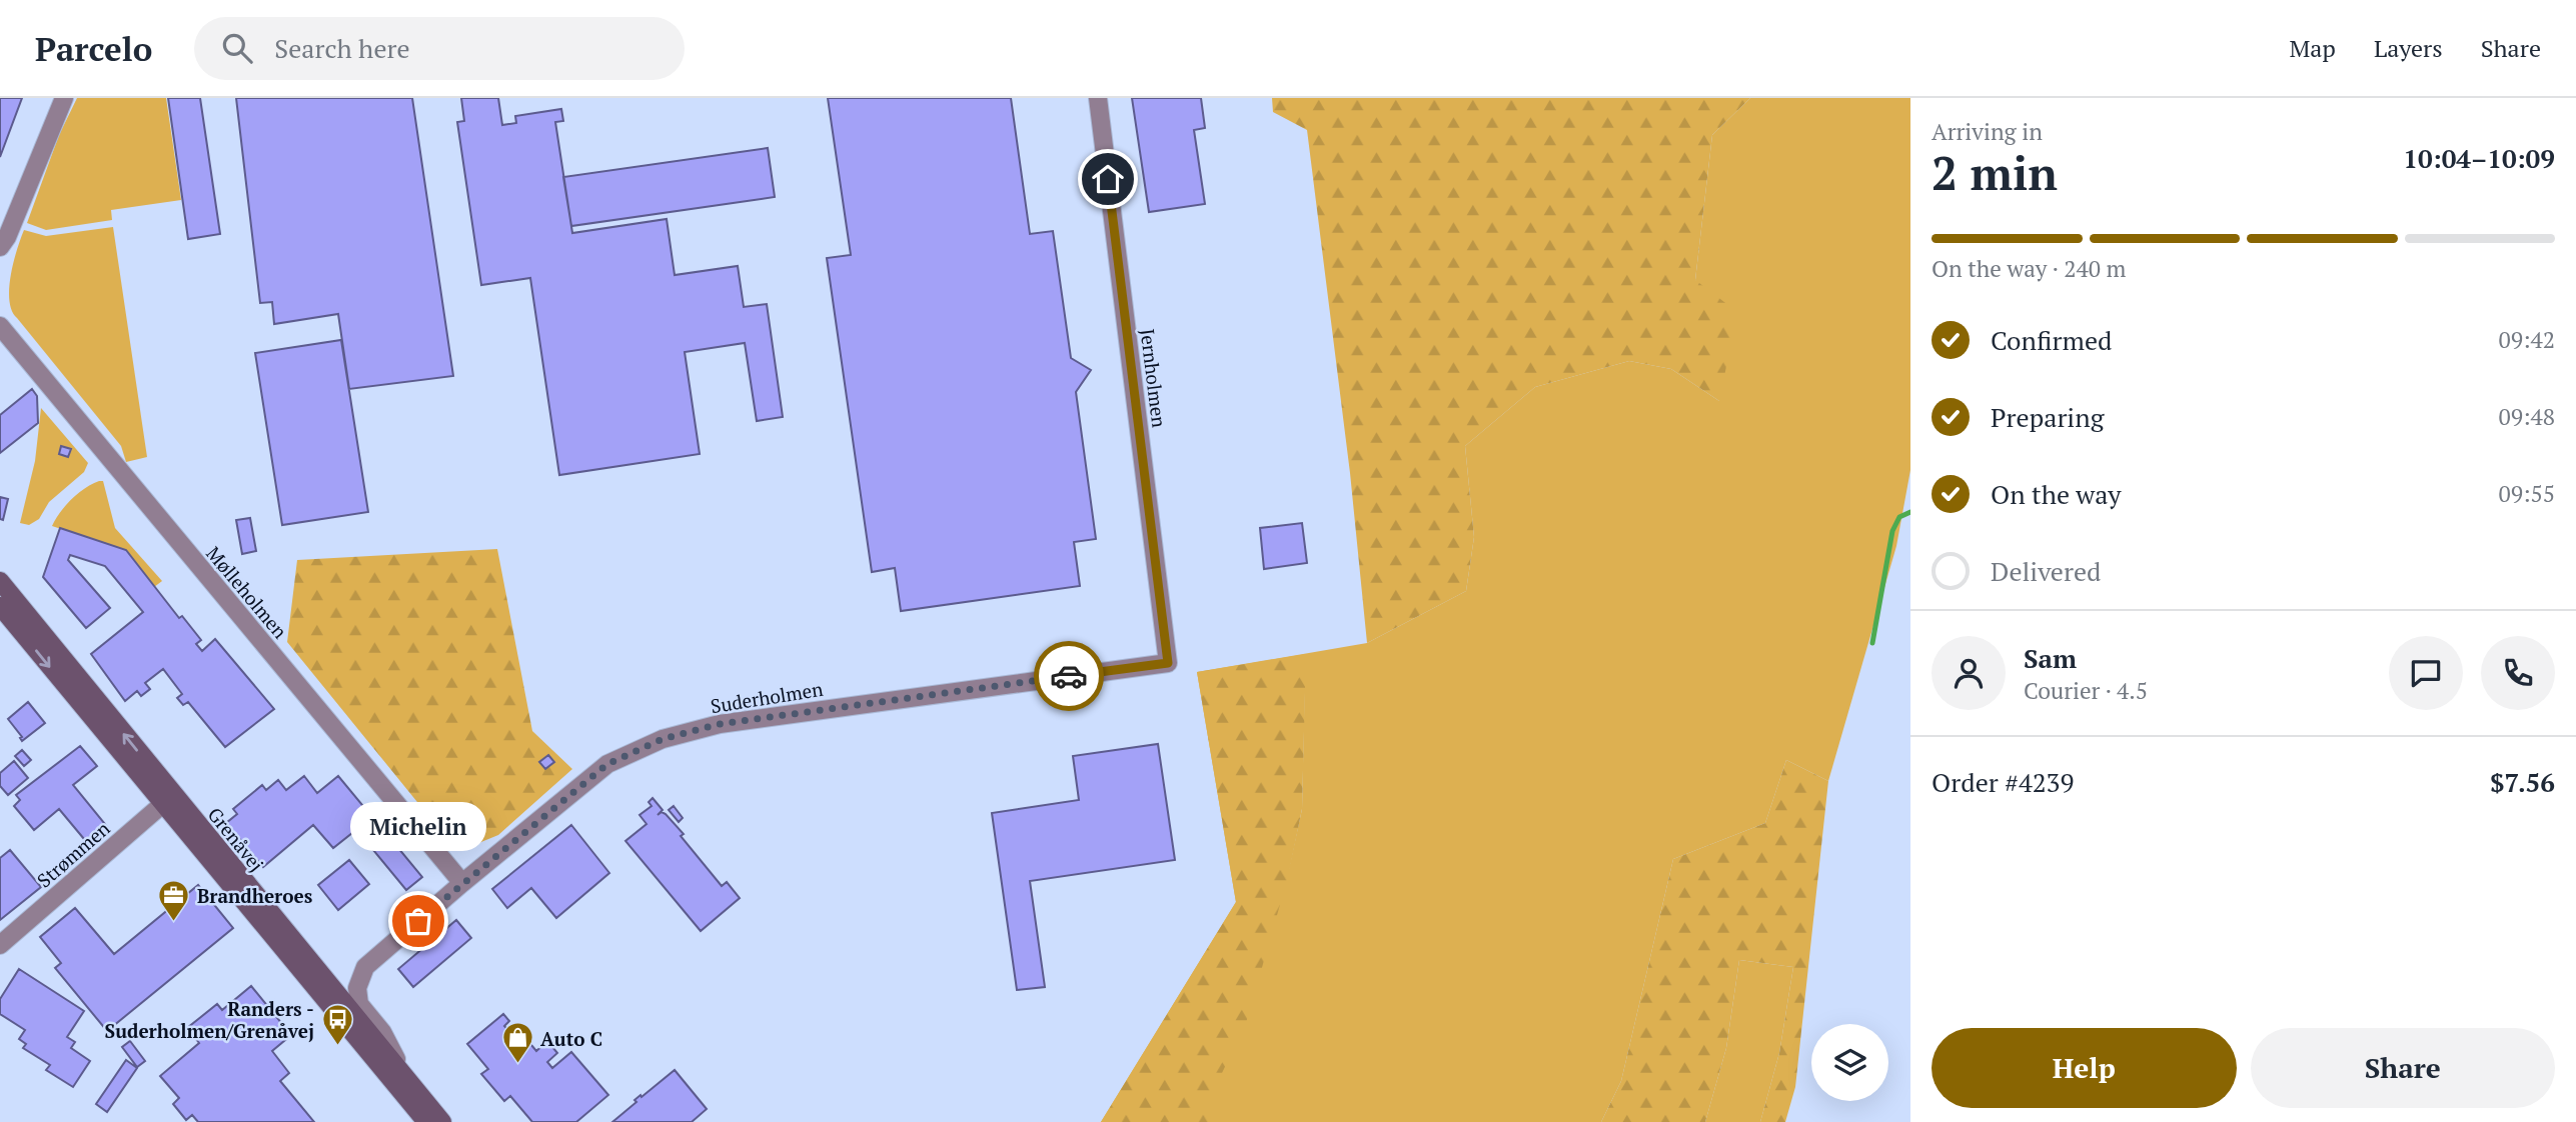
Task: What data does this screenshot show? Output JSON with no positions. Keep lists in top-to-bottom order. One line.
{"streets":{"street":["Jernholmen","Mølleholmen","Suderholmen","Grenåvej","Strømmen"]},"crossings":[["Jernholmen","Suderholmen"],["Mølleholmen","Suderholmen"],["Suderholmen","Grenåvej"],["Grenåvej","Strømmen"]],"places":{"other":["Michelin"],"office":["Brandheroes"],"bus stop":["Randers - Suderholmen/Grenåvej"],"shop":["Auto C"]},"page":{"header":"Parcelo","search":"Search here","nav":["Map","Layers","Share"],"heading":["2 min","Arriving in","10:04–10:09"],"panel":["Sam","Courier · 4.5","Order #4239","$7.56"],"bar":"On the way · 240 m","list":[["Confirmed","09:42"],["Preparing","09:48"],["On the way","09:55"],"Delivered"],"bubble":"Michelin","buttons":["Help","Share"]}}
